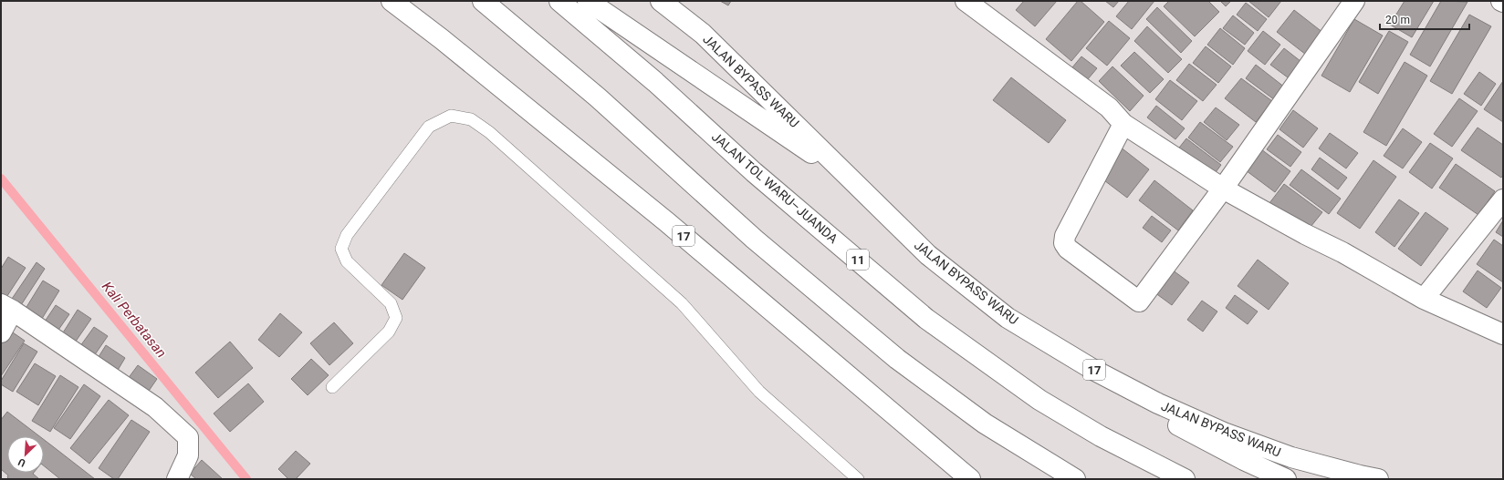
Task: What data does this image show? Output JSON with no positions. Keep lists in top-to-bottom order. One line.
{"streets":{"main road":["JALAN BYPASS WARU","JALAN TOL WARU–JUANDA","17","11"]},"water":["Kali Perbatasan"],"scale_bar":"20 m","north":"bottom left"}
